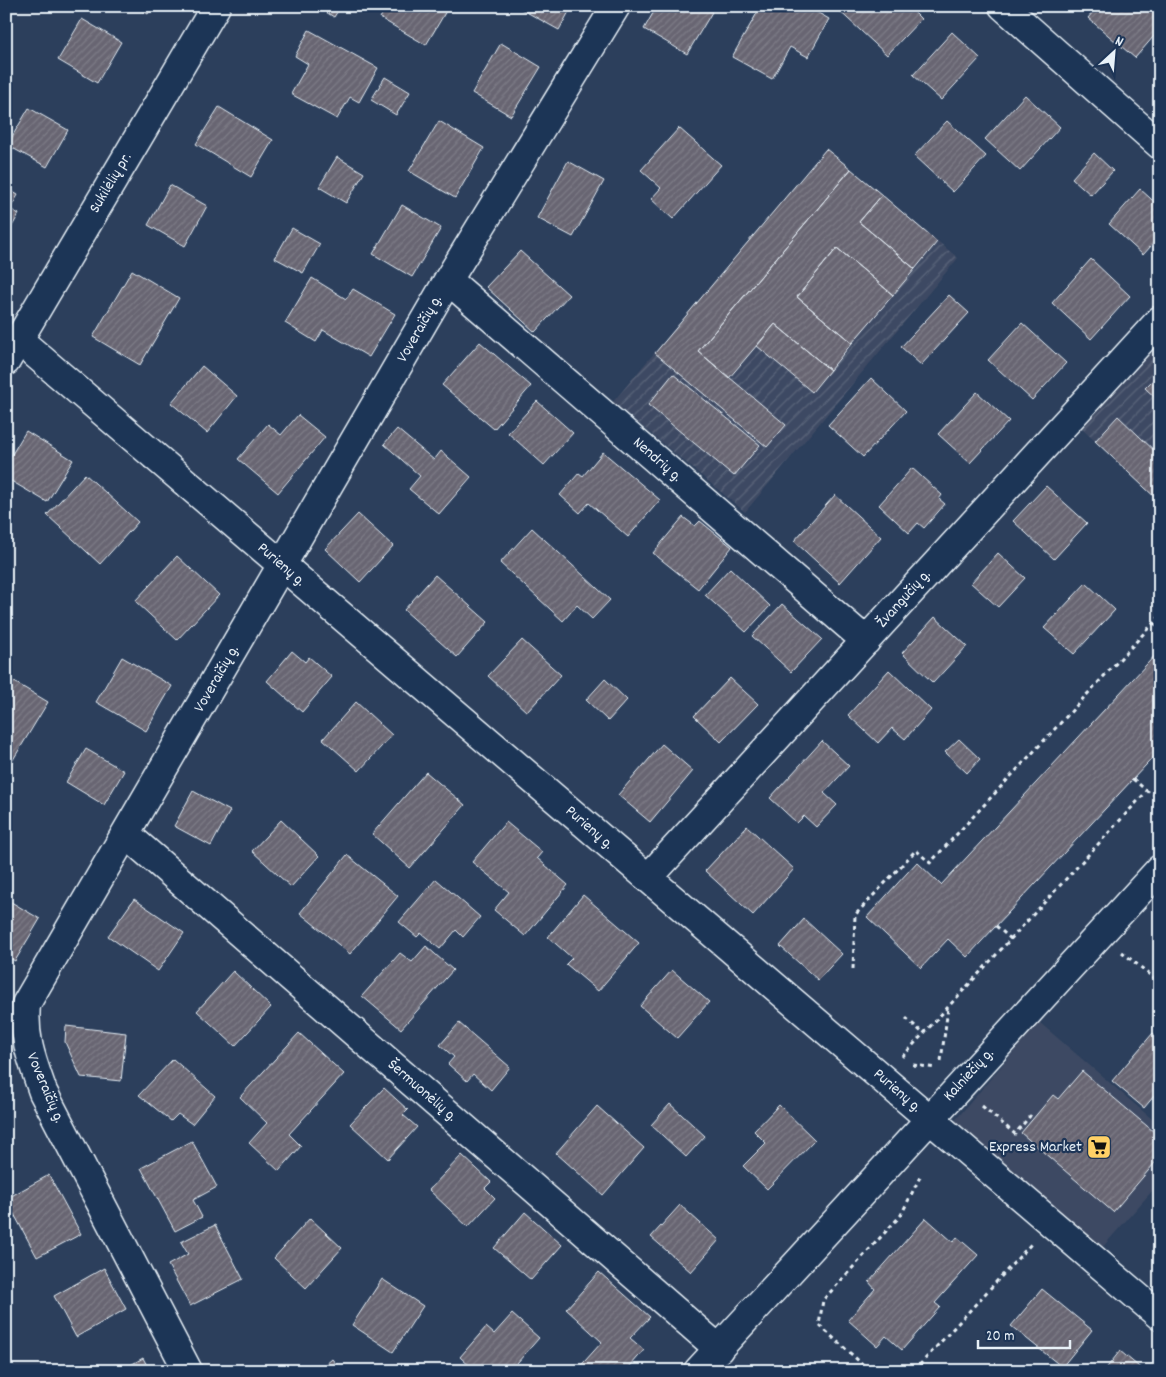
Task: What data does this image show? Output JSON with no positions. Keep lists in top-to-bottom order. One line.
{"streets":{"street":["Sukilėlių pr.","Voveraičių g.","Nendrių g.","Purienų g.","Žvangučių g.","Kalniečių g.","Šermuonėlių g."]},"crossings":[["Sukilėlių pr.","Purienų g."],["Voveraičių g.","Nendrių g."],["Voveraičių g.","Purienų g."],["Voveraičių g.","Šermuonėlių g."],["Nendrių g.","Žvangučių g."],["Purienų g.","Žvangučių g."],["Purienų g.","Kalniečių g."],["Kalniečių g.","Šermuonėlių g."]],"places":{"supermarket":["Express Market"]},"scale_bar":"20 m","north":"top right"}
